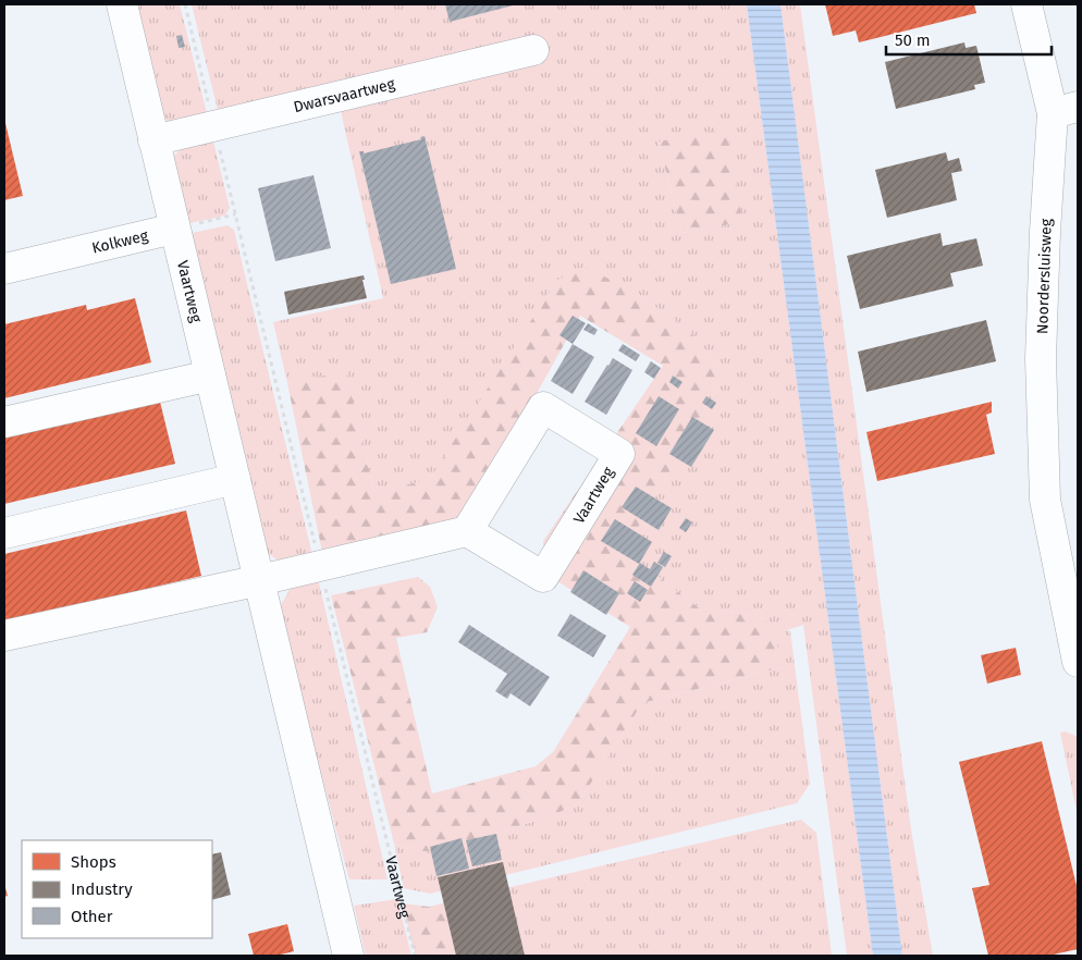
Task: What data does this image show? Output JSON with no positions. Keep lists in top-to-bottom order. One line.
{"streets":{"street":["Dwarsvaartweg","Kolkweg","Noordersluisweg","Vaartweg"]},"crossings":[["Dwarsvaartweg","Vaartweg"],["Kolkweg","Vaartweg"]],"legend":["Shops","Industry","Other"],"scale_bar":"50 m"}
